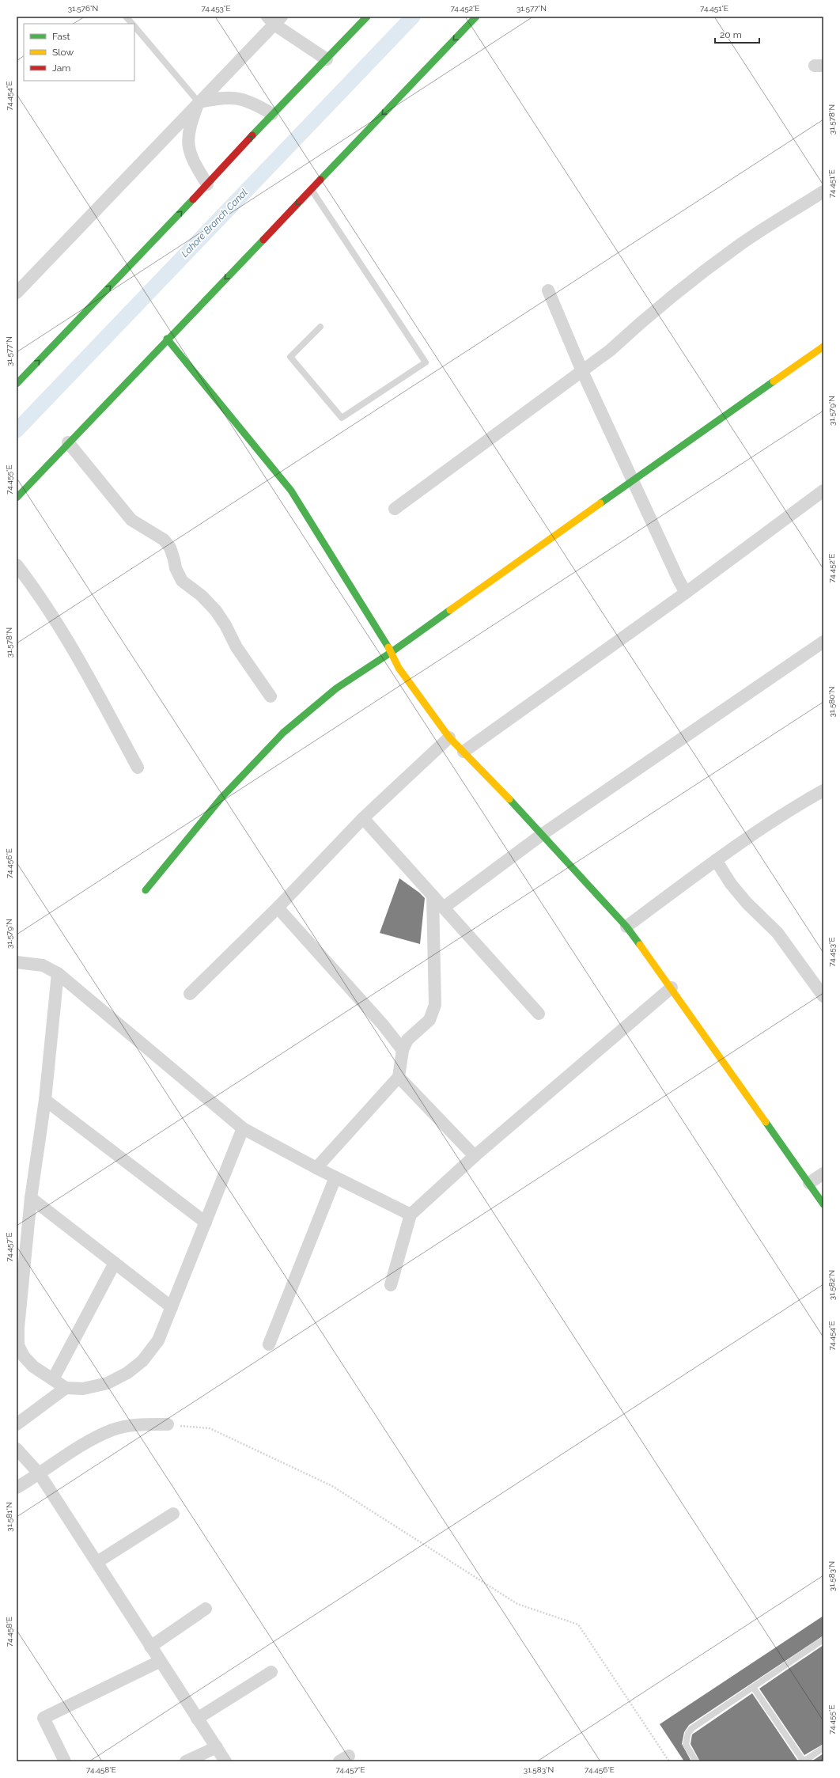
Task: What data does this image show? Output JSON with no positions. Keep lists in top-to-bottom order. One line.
{"water":["Lahore Branch Canal"],"legend":["Fast","Slow","Jam"],"scale_bar":"20 m","coordinates":["31.576°N","74.453°E","74.452°E","31.577°N","74.451°E","74.454°E","31.578°N","31.579°N","74.455°E","31.580°N","74.456°E","74.457°E","31.582°N","31.581°N","31.583°N","74.458°E"]}
